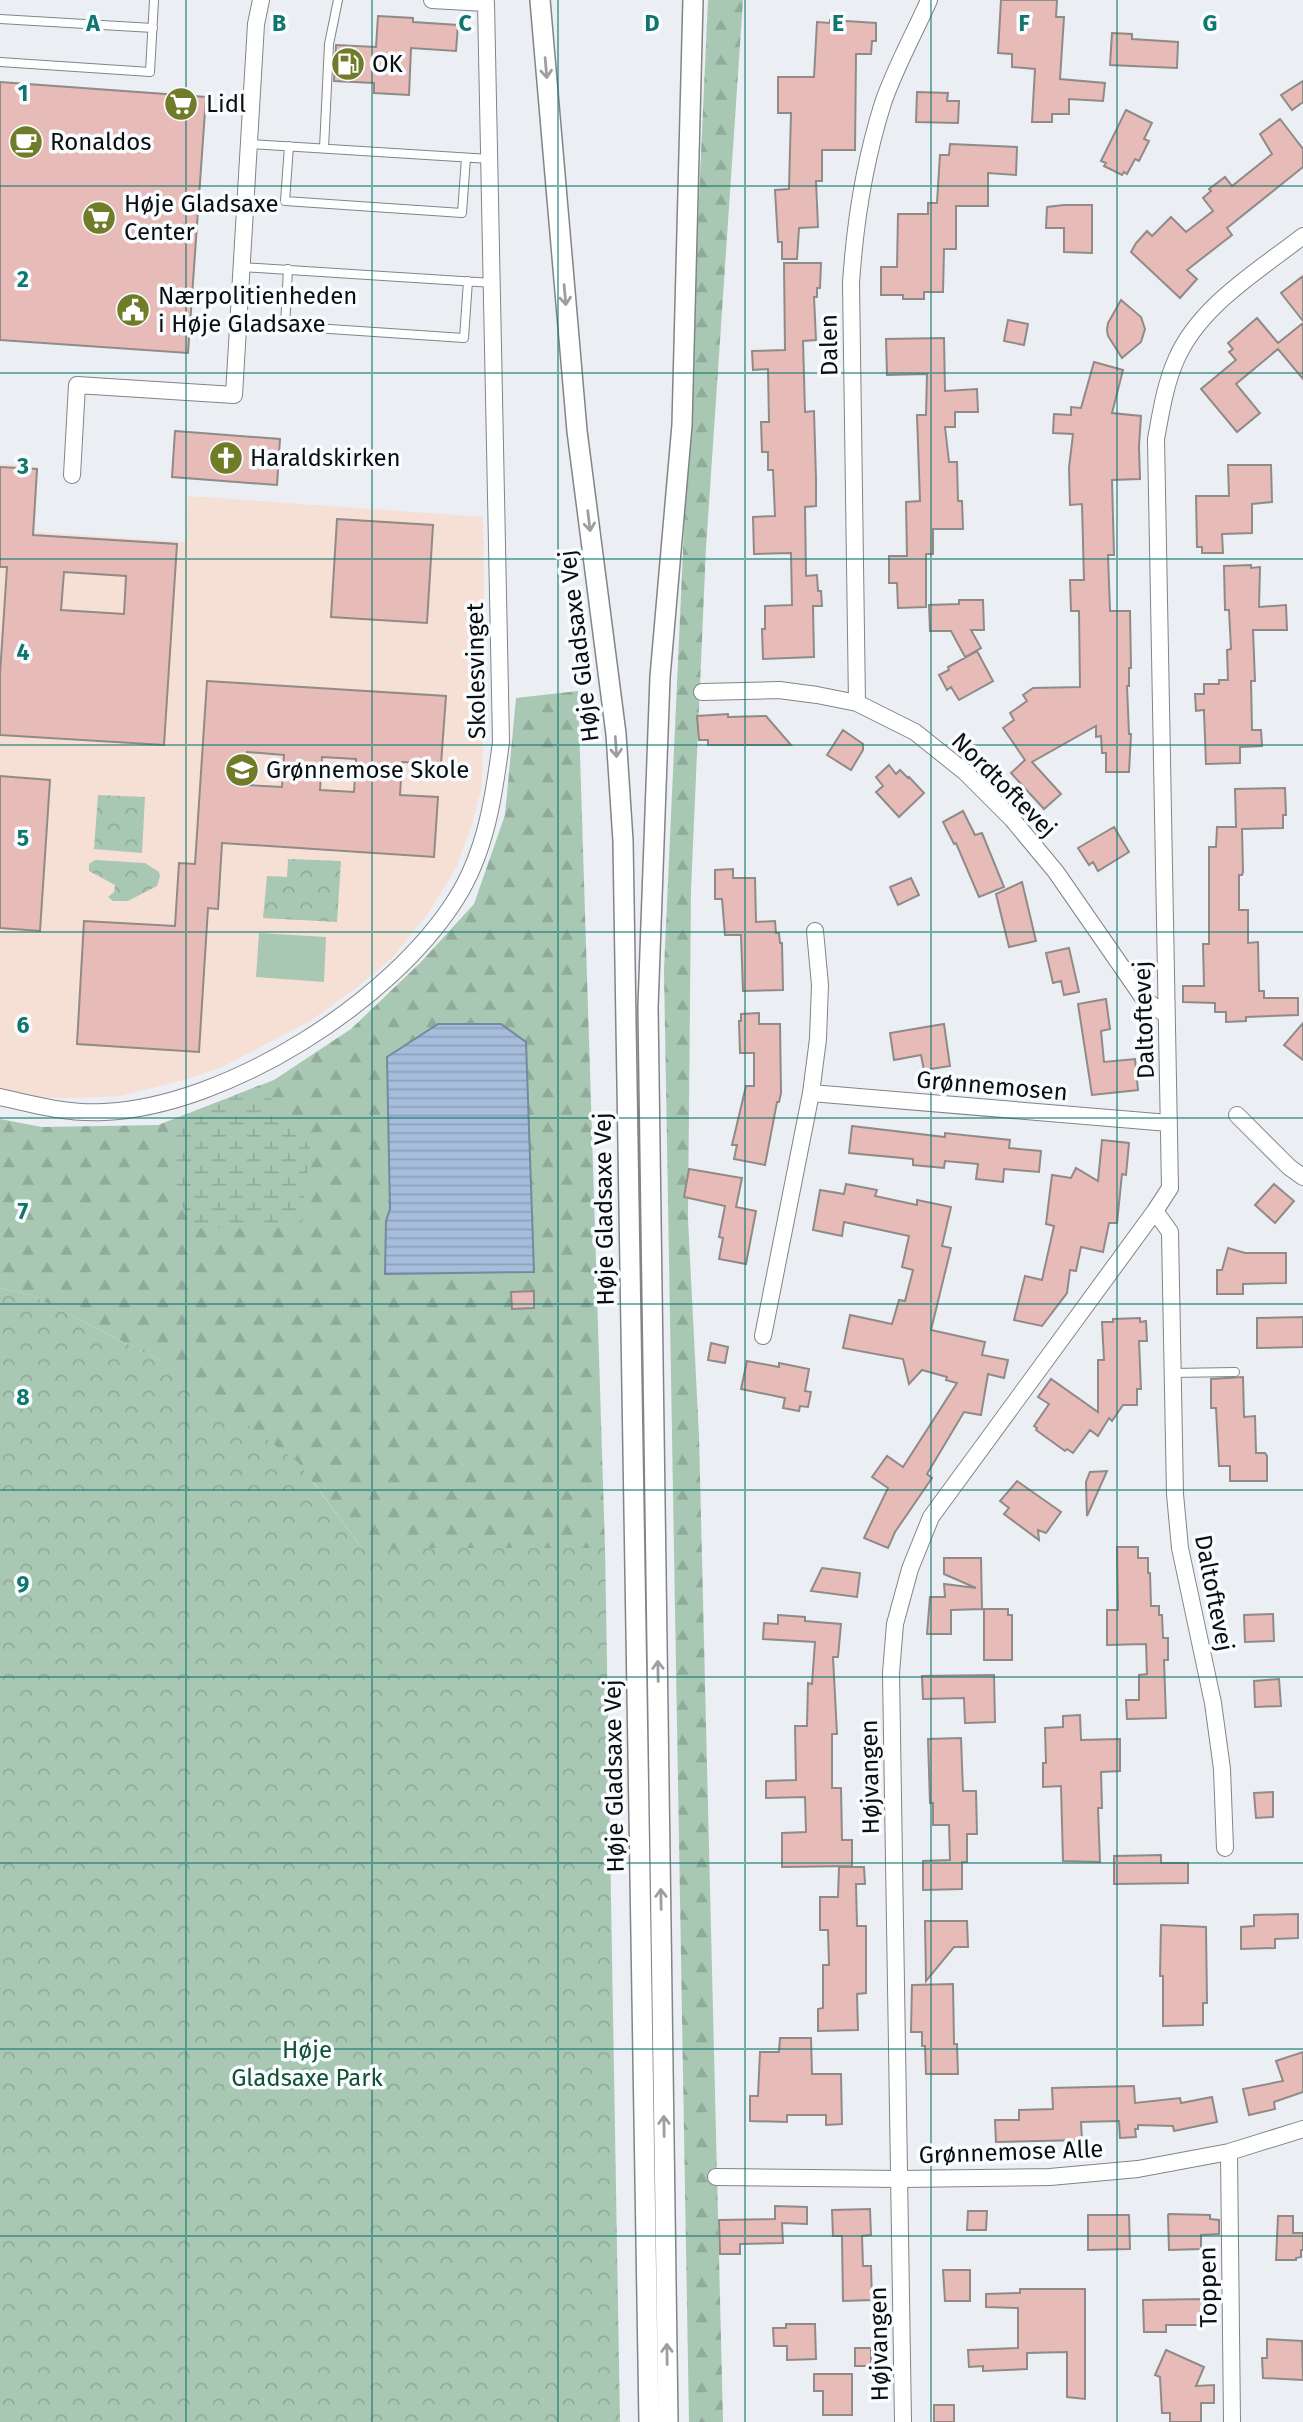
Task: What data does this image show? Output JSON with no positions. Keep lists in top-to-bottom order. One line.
{"streets":{"street":["Dalen","Høje Gladsaxe Vej","Skolesvinget","Nordtoftevej","Daltoftevej","Grønnemosen","Højvangen","Grønnemose Alle","Toppen"]},"crossings":[["Dalen","Nordtoftevej"],["Nordtoftevej","Daltoftevej"],["Daltoftevej","Grønnemosen"],["Daltoftevej","Højvangen"],["Højvangen","Grønnemose Alle"],["Grønnemose Alle","Toppen"]],"parks":["Høje Gladsaxe Park"],"places":{"fuel station":["OK"],"supermarket":["Lidl","Høje Gladsaxe Center"],"cafe":["Ronaldos"],"public building":["Nærpolitienheden i Høje Gladsaxe"],"church":["Haraldskirken"],"school or university":["Grønnemose Skole"]},"grid":{"columns":["A","B","C","D","E","F","G"],"rows":["1","2","3","4","5","6","7","8","9"]}}
